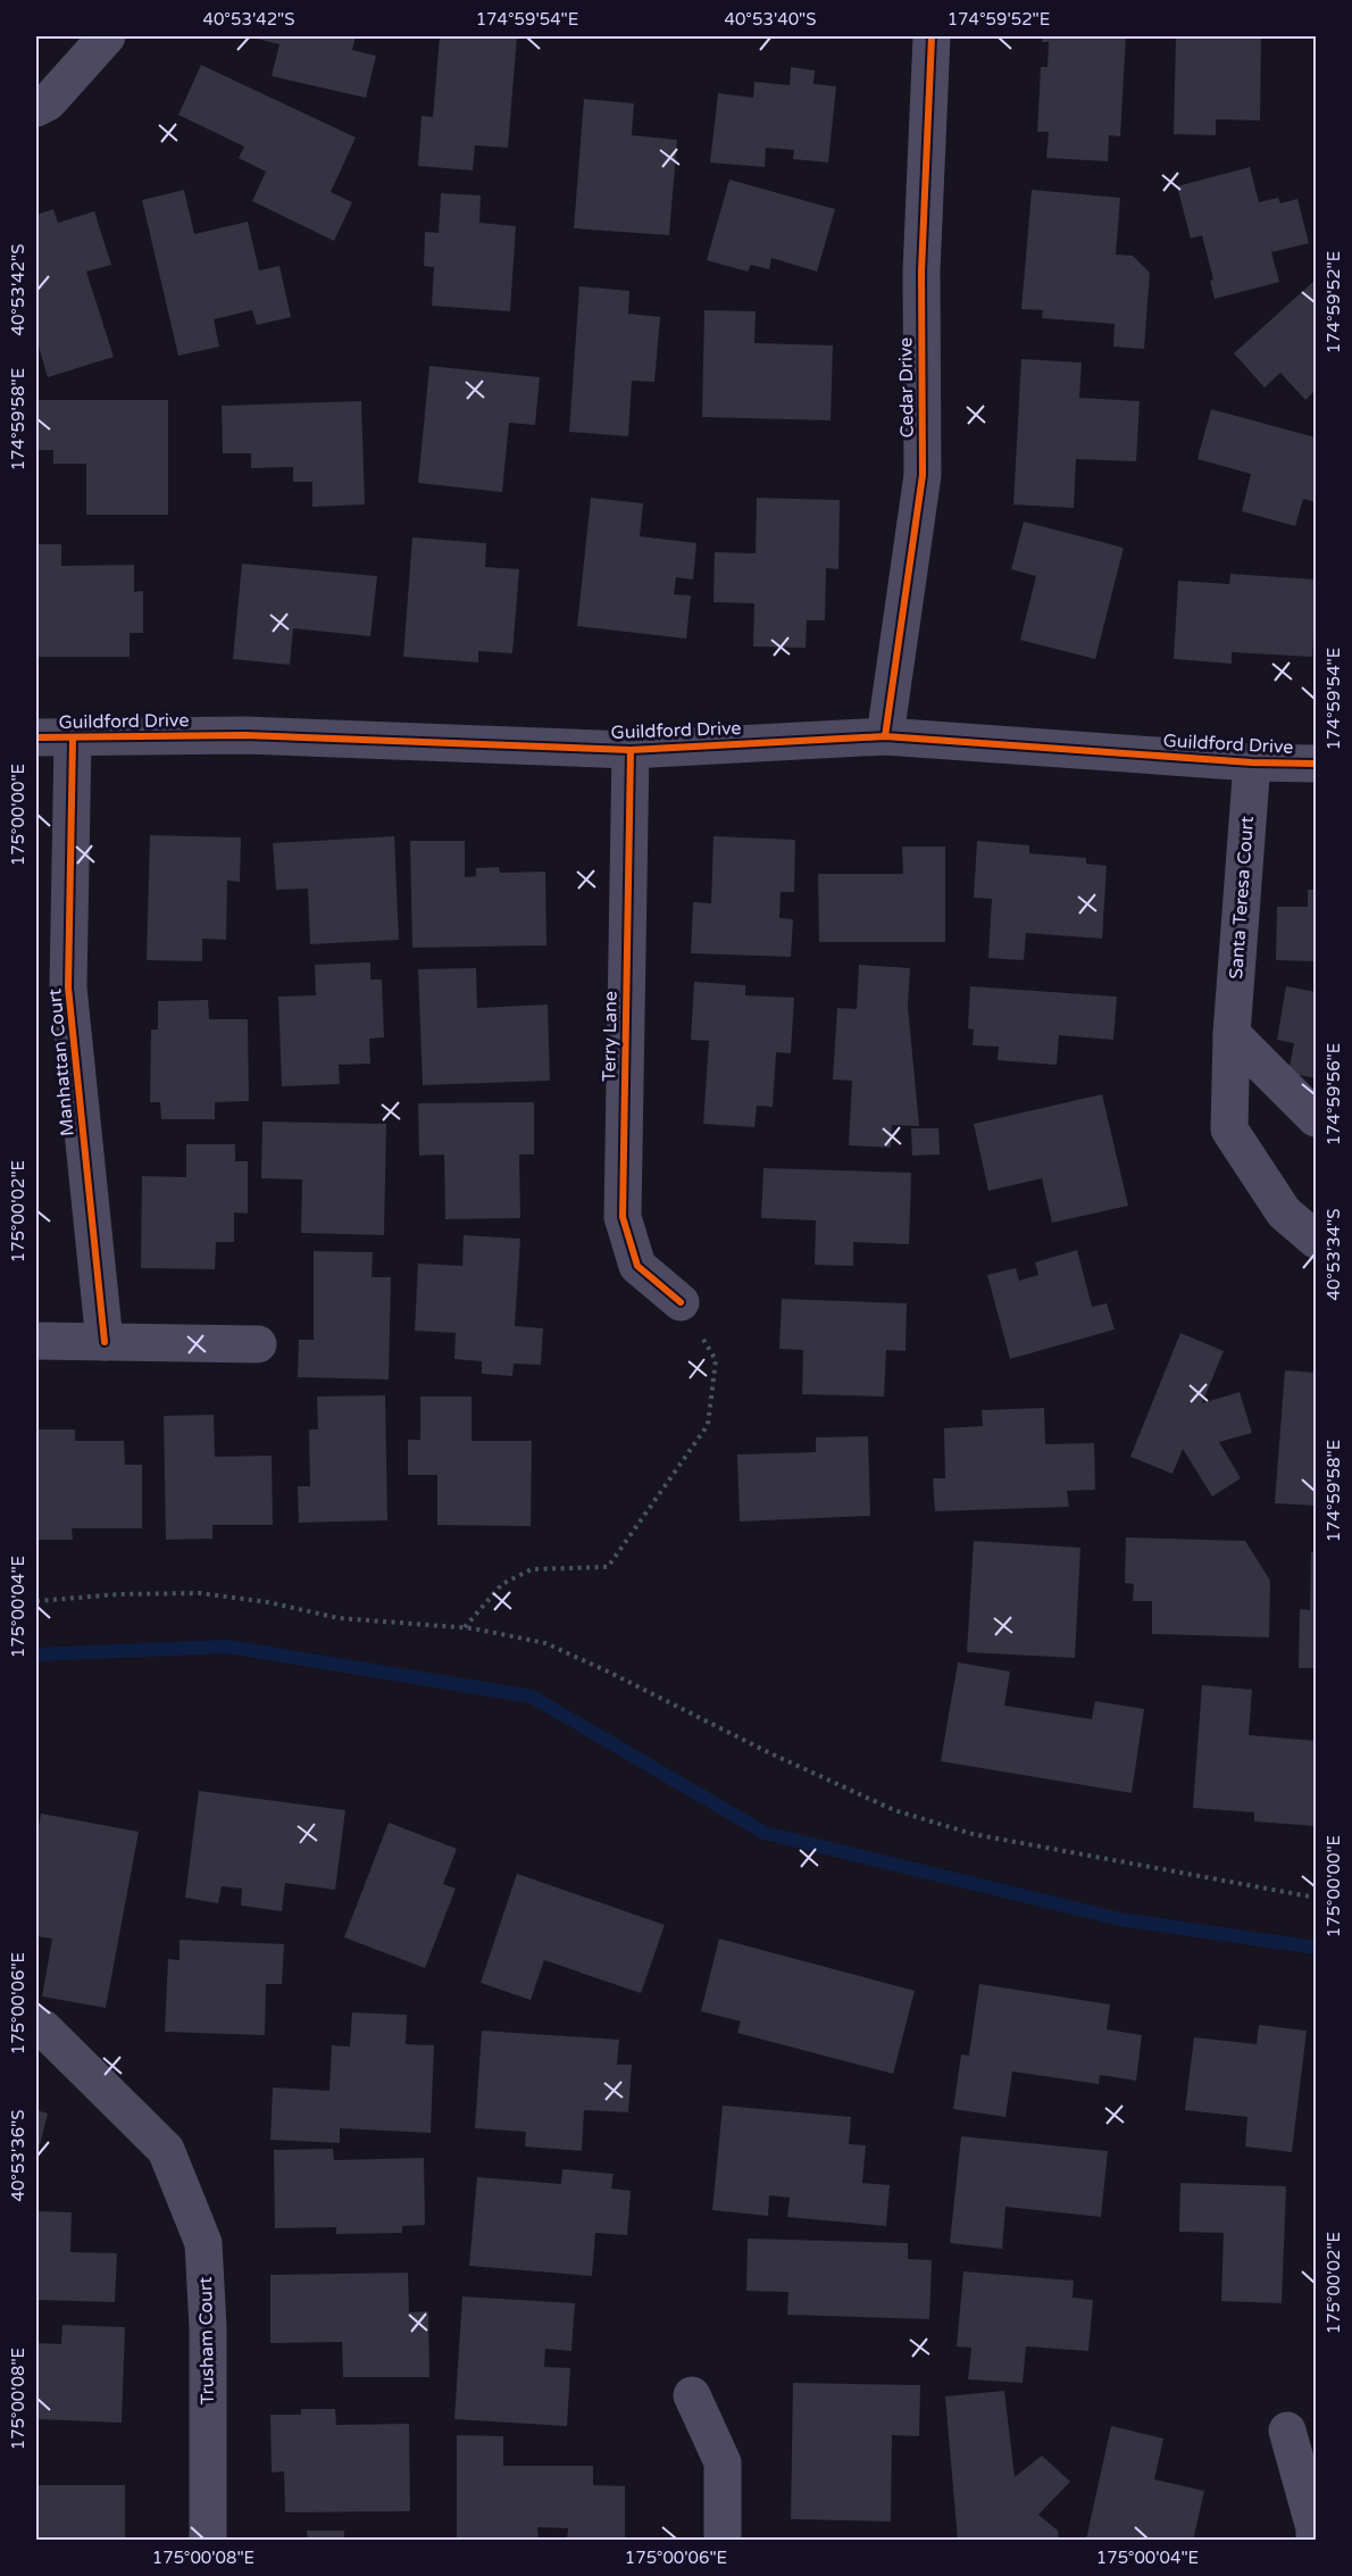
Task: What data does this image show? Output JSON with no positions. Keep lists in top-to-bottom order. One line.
{"streets":{"street":["Cedar Drive","Guildford Drive","Santa Teresa Court","Terry Lane","Manhattan Court","Trusham Court"]},"crossings":[["Cedar Drive","Guildford Drive"],["Guildford Drive","Santa Teresa Court"],["Guildford Drive","Terry Lane"],["Guildford Drive","Manhattan Court"]],"coordinates":["40°53'42\"S","174°59'54\"E","40°53'40\"S","174°59'52\"E","174°59'58\"E","175°00'00\"E","174°59'56\"E","175°00'02\"E","40°53'34\"S","175°00'04\"E","175°00'06\"E","40°53'36\"S","175°00'08\"E"]}
